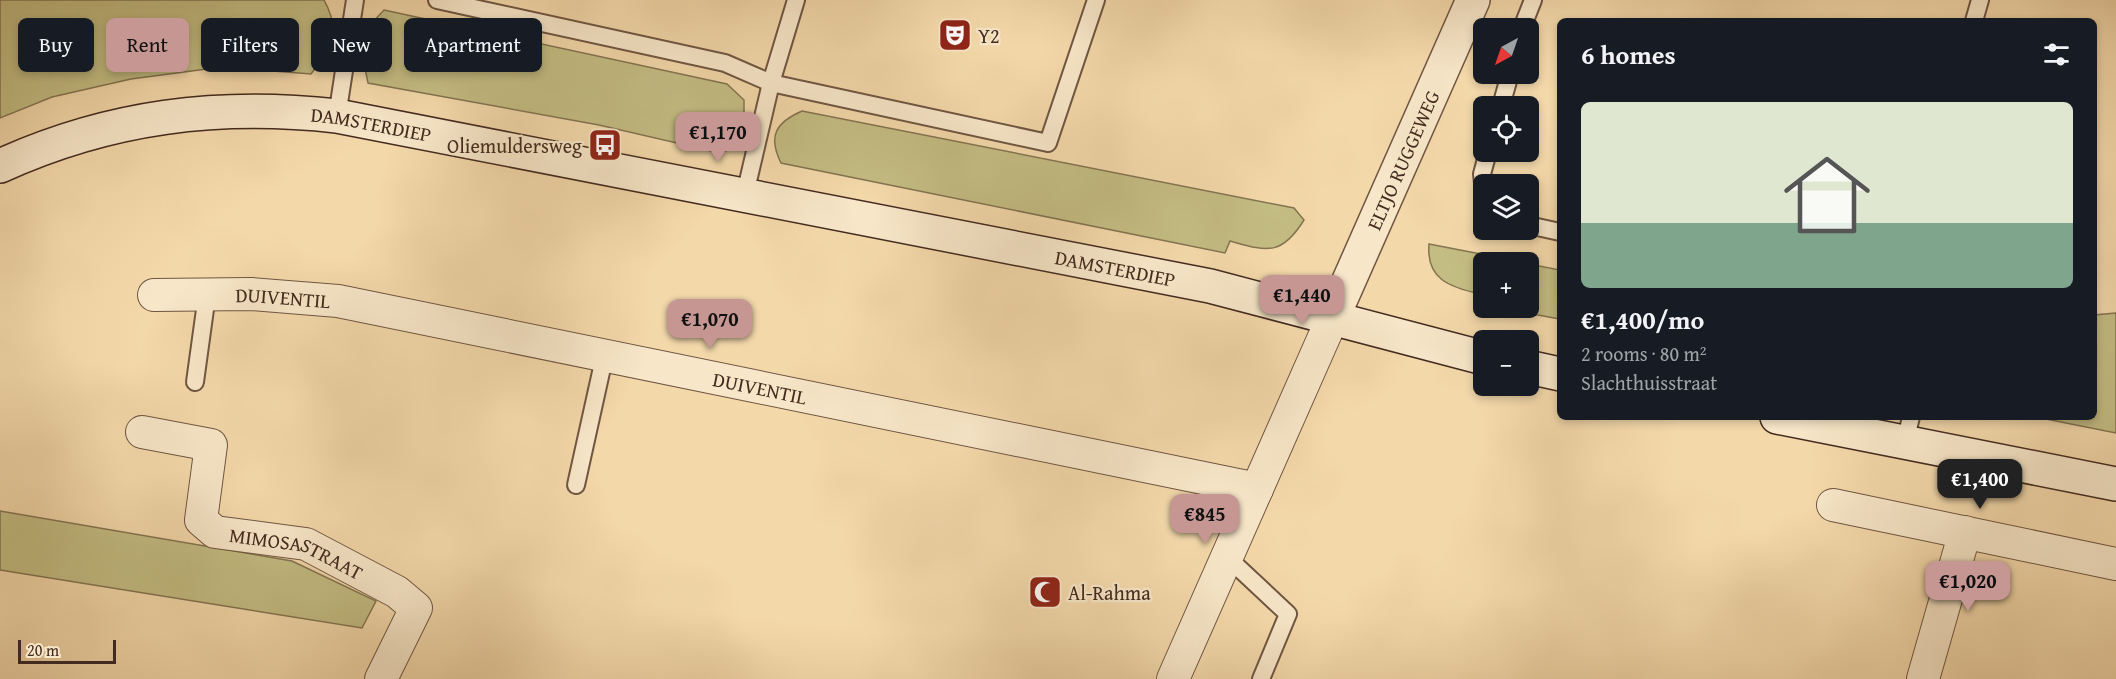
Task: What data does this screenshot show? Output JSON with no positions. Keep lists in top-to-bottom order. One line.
{"streets":{"main road":["DAMSTERDIEP","ELTJO RUGGEWEG"],"street":["DUIVENTIL","MIMOSASTRAAT"]},"crossings":[["DAMSTERDIEP","ELTJO RUGGEWEG"]],"places":{"theatre":["Y2"],"bus stop":["Oliemuldersweg"],"mosque":["Al-Rahma"]},"scale_bar":"20 m","north":"bottom left","page":{"map_buttons":["+","−"],"chip":["Buy","Rent","Filters","New","Apartment"],"heading":"6 homes","list":[{"name":"€1,400/mo","note":"2 rooms · 80 m² · Slachthuisstraat"}],"price":["€1,170","€1,440","€1,070","€1,400","€845","€1,020"],"scale":"20 m"}}
